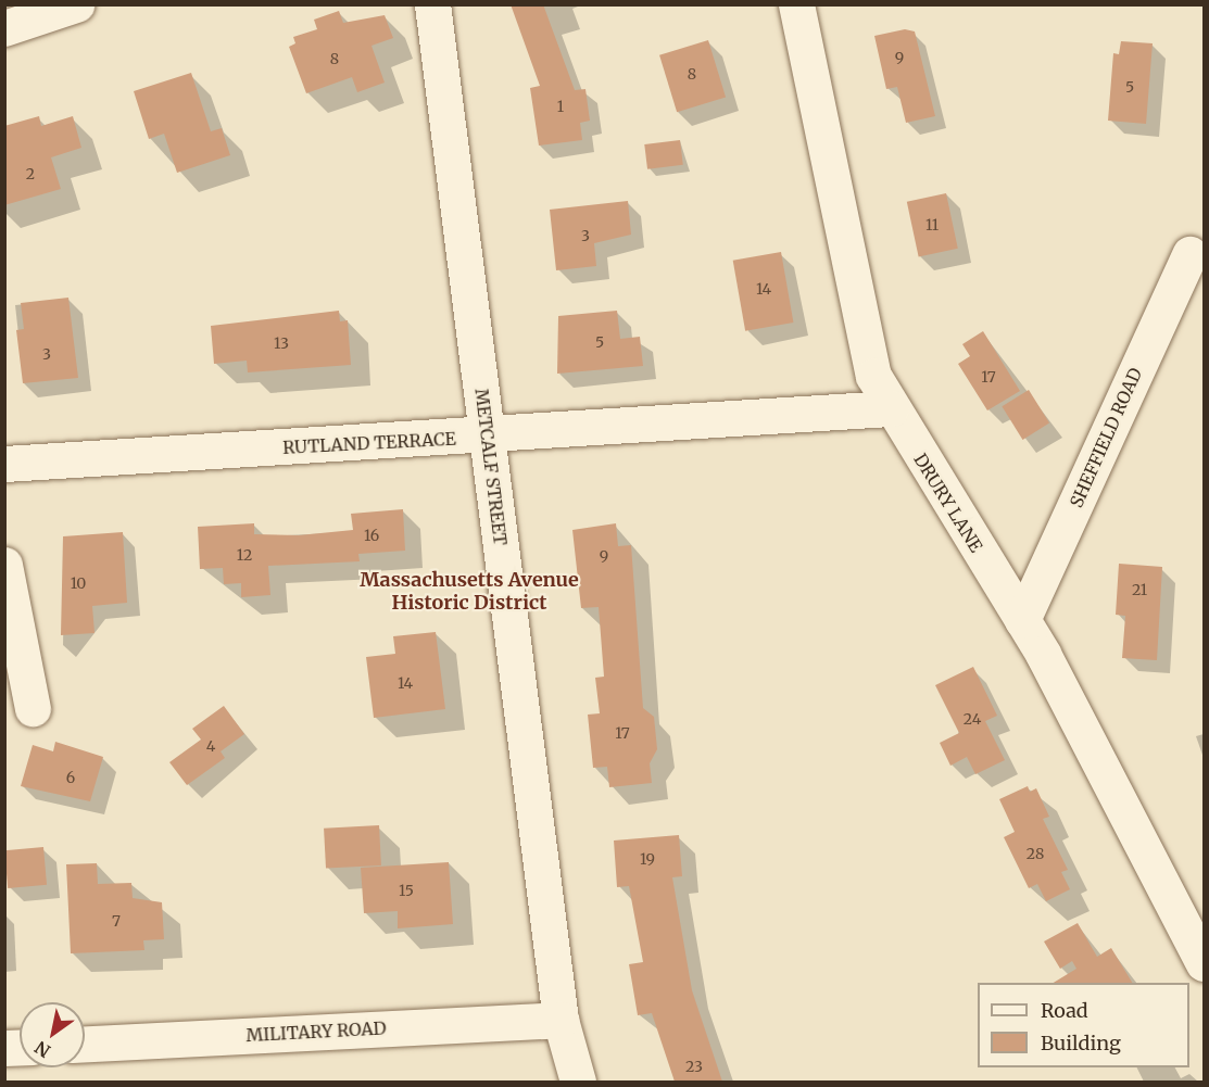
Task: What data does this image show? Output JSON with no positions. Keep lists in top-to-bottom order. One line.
{"streets":{"street":["SHEFFIELD ROAD","RUTLAND TERRACE","METCALF STREET","DRURY LANE","MILITARY ROAD"]},"crossings":[["SHEFFIELD ROAD","DRURY LANE"],["RUTLAND TERRACE","METCALF STREET"],["RUTLAND TERRACE","DRURY LANE"],["METCALF STREET","MILITARY ROAD"]],"districts":["Massachusetts Avenue Historic District"],"house_numbers":["9","8","8","5","1","2","11","3","14","5","13","3","17","16","12","9","10","21","14","24","17","4","6","28","19","15","7","23"],"legend":["Road","Building"],"north":"bottom left"}
